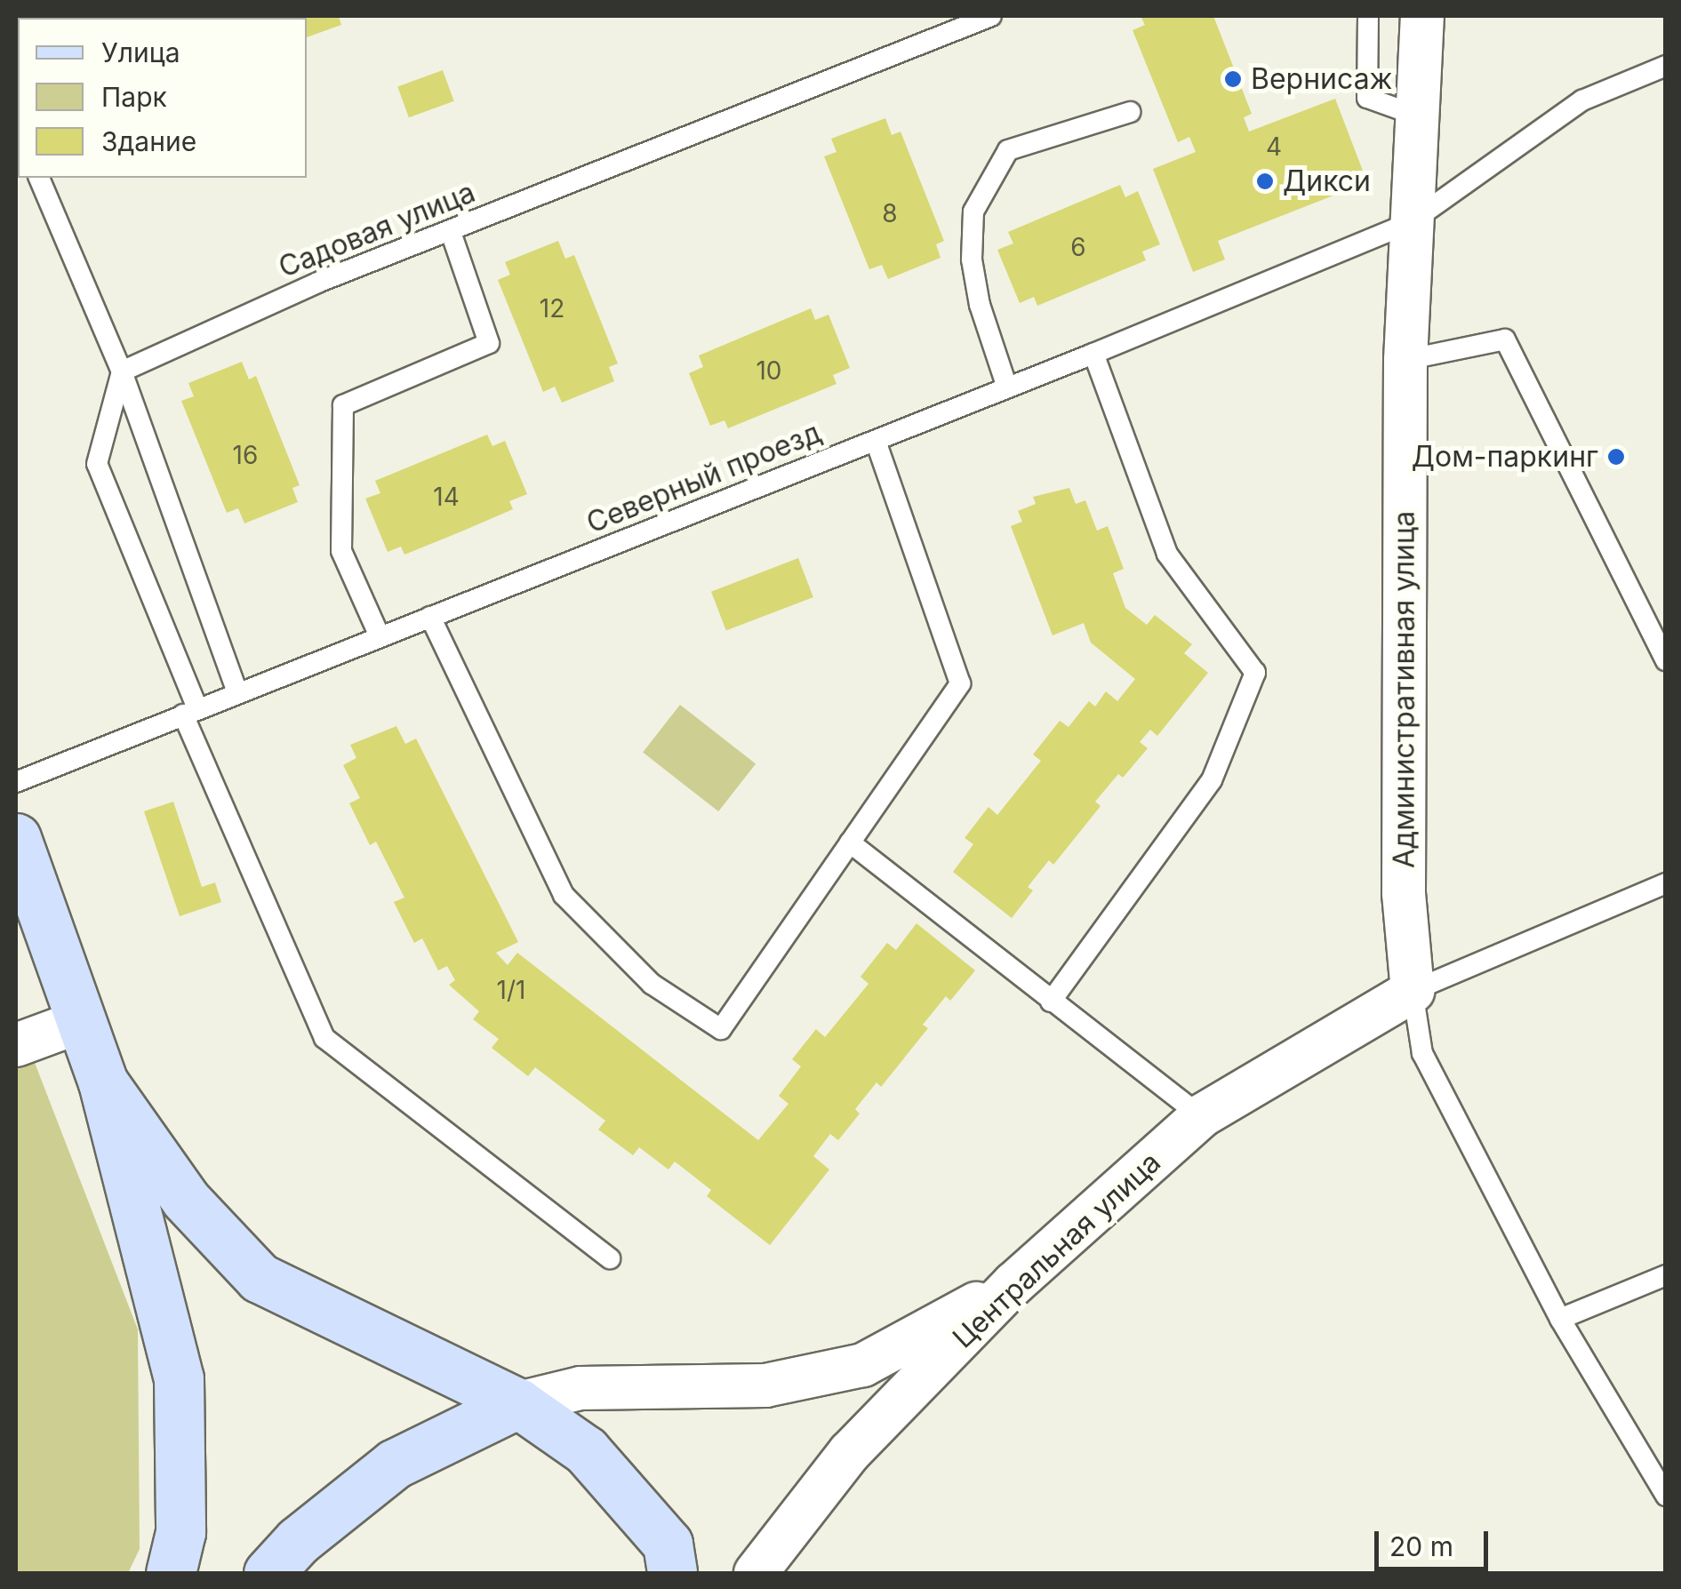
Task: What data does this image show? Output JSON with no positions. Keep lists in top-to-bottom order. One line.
{"streets":{"street":["Административная улица","Центральная улица"],"lane":["Садовая улица","Северный проезд"]},"crossings":[["Северный проезд","Административная улица"],["Административная улица","Центральная улица"]],"places":["Вернисаж","Дикси","Дом-паркинг"],"house_numbers":["4","8","6","12","10","16","14","1/1"],"legend":["Улица","Парк","Здание"],"scale_bar":"20 m"}
